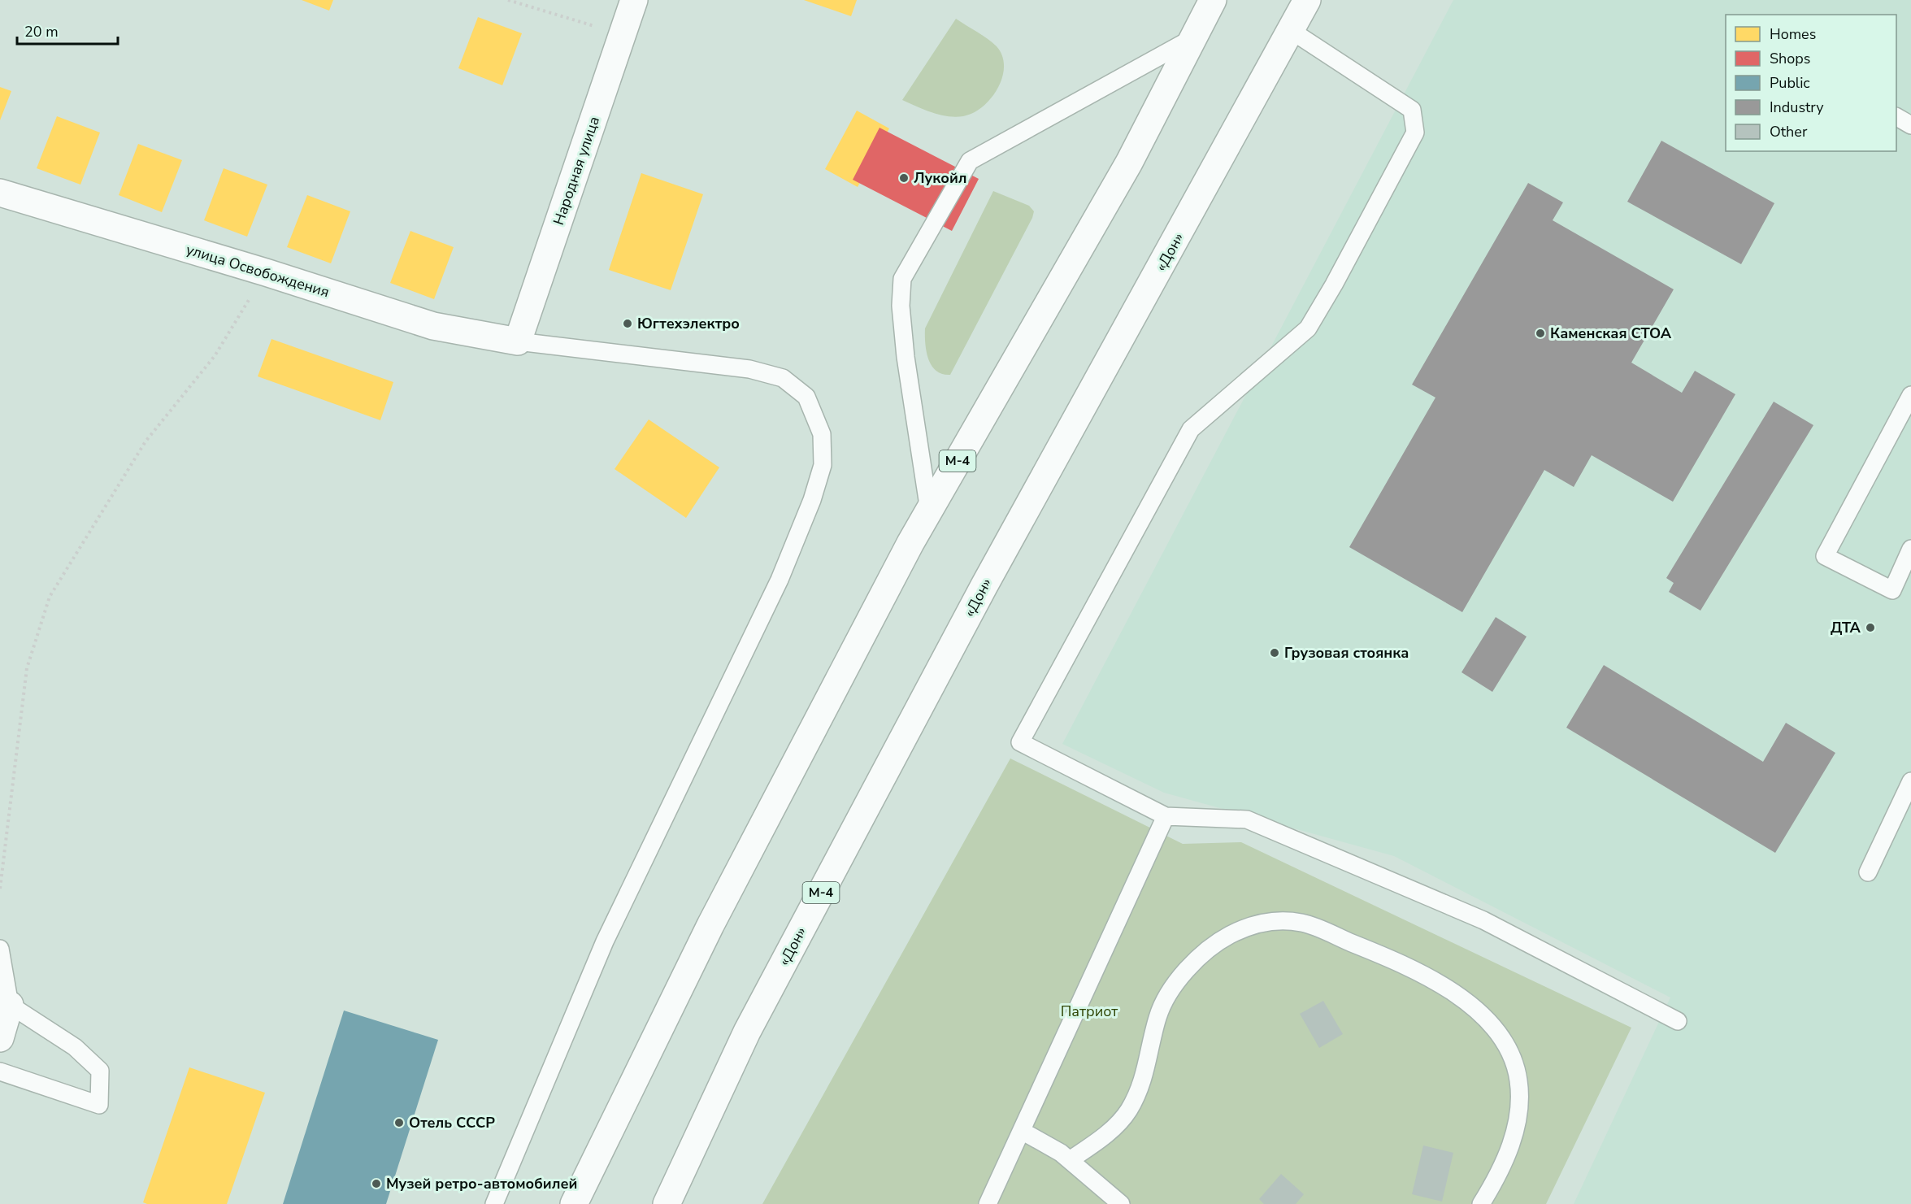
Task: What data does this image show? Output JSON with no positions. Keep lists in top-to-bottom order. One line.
{"streets":{"main road":["Народная улица","«Дон»","улица Освобождения","М-4"]},"crossings":[["Народная улица","улица Освобождения"]],"parks":["Патриот"],"places":["Лукойл","Югтехэлектро","Каменская СТОА","ДТА","Грузовая стоянка","Отель СССР","Музей ретро-автомобилей"],"legend":["Homes","Shops","Public","Industry","Other"],"scale_bar":"20 m"}
